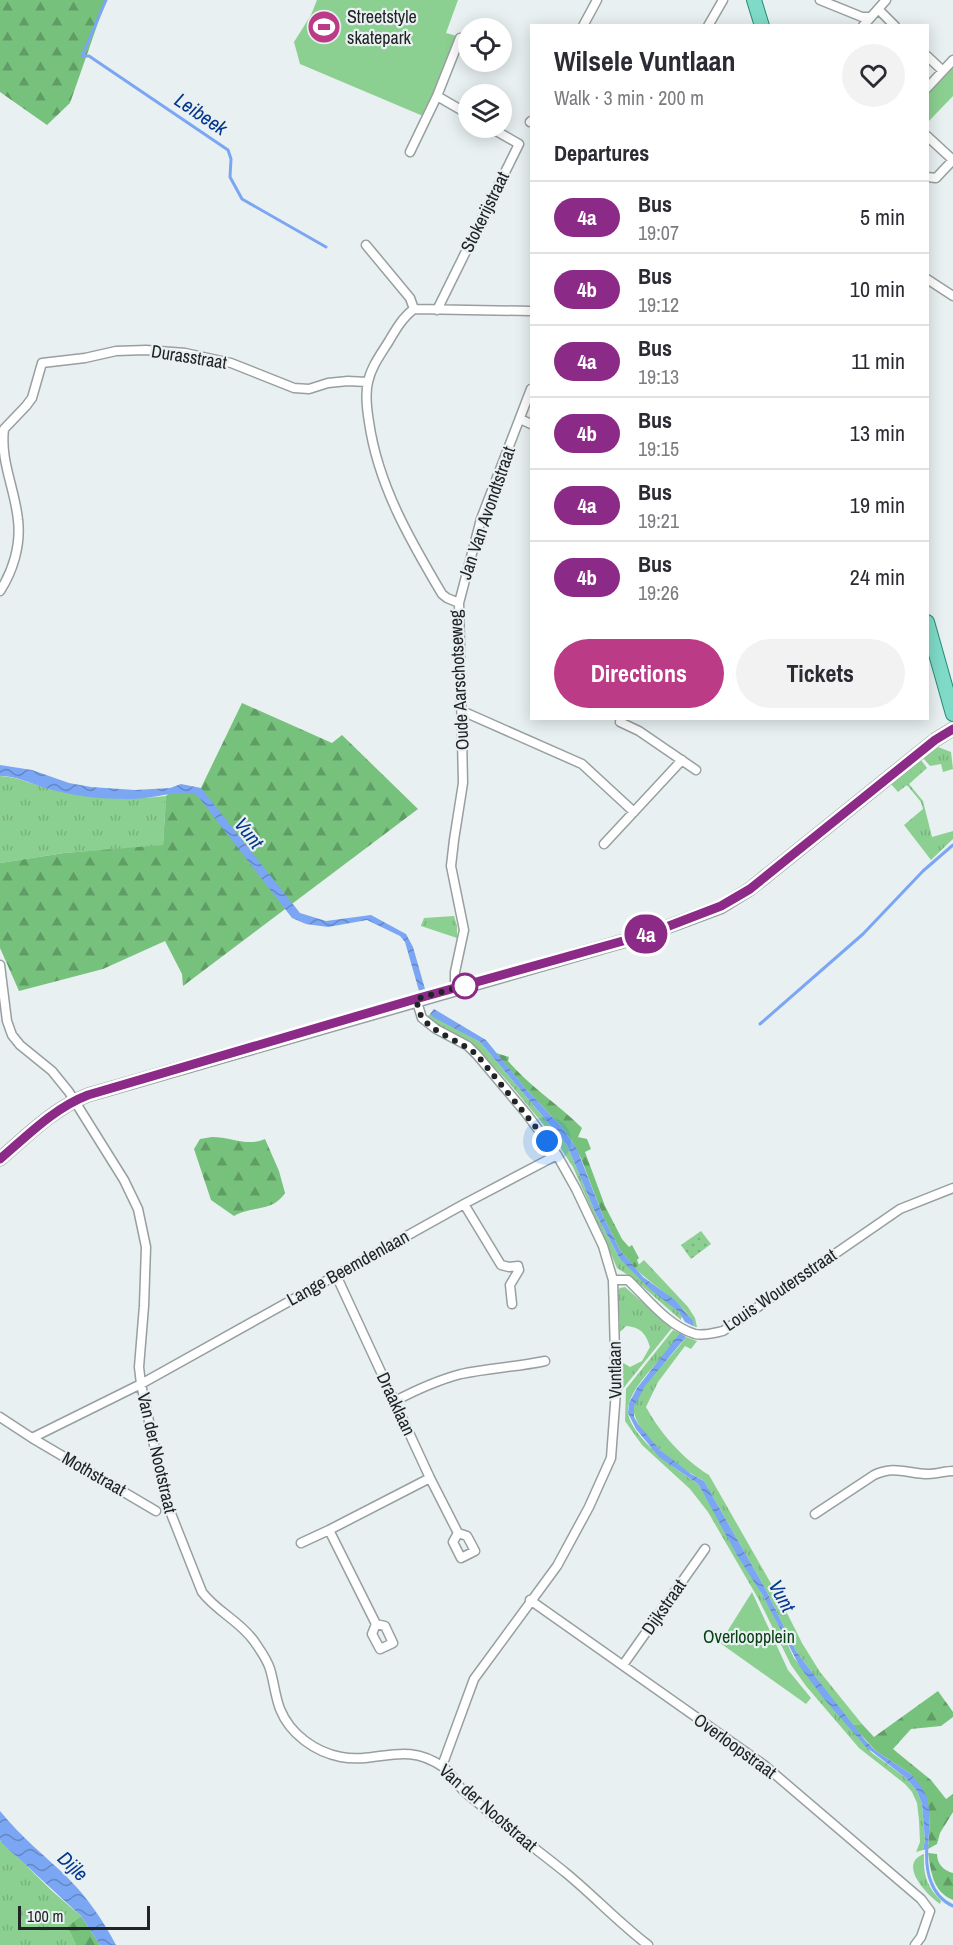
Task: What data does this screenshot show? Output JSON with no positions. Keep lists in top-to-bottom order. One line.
{"streets":{"street":["Stokerijstraat","Durasstraat","Jan Van Avondtstraat","Oude Aarschotseweg","Lange Beemdenlaan","Louis Woutersstraat","Vuntlaan","Draaklaan","Van der Nootstraat","Mothstraat","Dijkstraat","Overloopstraat"]},"crossings":[["Durasstraat","Oude Aarschotseweg"],["Jan Van Avondtstraat","Oude Aarschotseweg"],["Lange Beemdenlaan","Vuntlaan"],["Lange Beemdenlaan","Draaklaan"],["Lange Beemdenlaan","Van der Nootstraat"],["Lange Beemdenlaan","Mothstraat"],["Louis Woutersstraat","Vuntlaan"],["Vuntlaan","Van der Nootstraat"],["Vuntlaan","Overloopstraat"],["Van der Nootstraat","Mothstraat"],["Dijkstraat","Overloopstraat"]],"water":["Leibeek","Vunt","Dijle"],"parks":["Overloopplein"],"places":{"sports":["Streetstyle skatepark"]},"lines":["bus line 4a"],"scale_bar":"100 m","page":{"on_map":"4a","heading":[["Wilsele Vuntlaan","Walk · 3 min · 200 m"],"Departures"],"list":[{"mark":"4a","name":"Bus","note":"19:07","value":"5 min"},{"mark":"4b","name":"Bus","note":"19:12","value":"10 min"},{"mark":"4a","name":"Bus","note":"19:13","value":"11 min"},{"mark":"4b","name":"Bus","note":"19:15","value":"13 min"},{"mark":"4a","name":"Bus","note":"19:21","value":"19 min"},{"mark":"4b","name":"Bus","note":"19:26","value":"24 min"}],"buttons":["Directions","Tickets"],"scale":"100 m"}}
